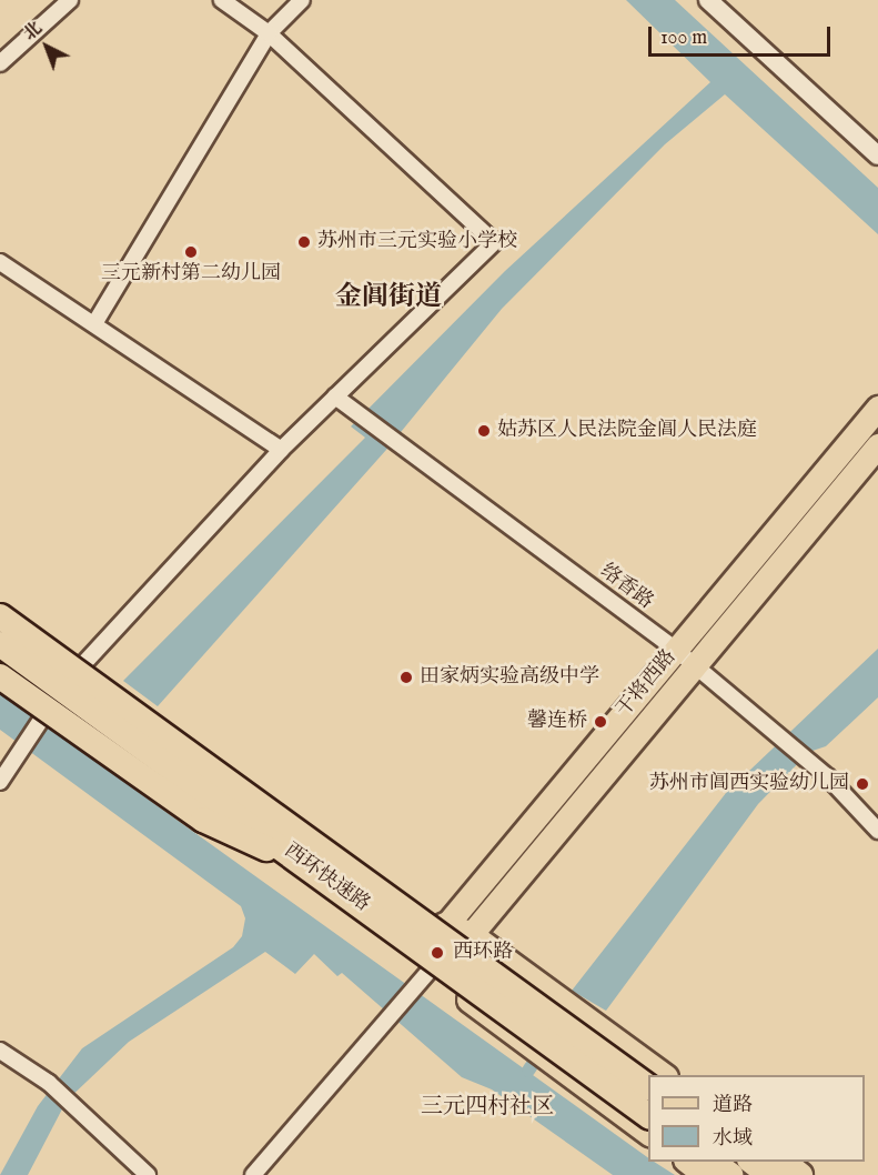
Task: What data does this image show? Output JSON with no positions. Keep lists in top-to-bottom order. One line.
{"streets":{"highway":["西环快速路"],"main road":["干将西路"],"street":["络香路"]},"crossings":[["络香路","干将西路"]],"districts":["金阊街道","三元四村社区"],"places":["苏州市三元实验小学校","三元新村第二幼儿园","姑苏区人民法院金阊人民法庭","田家炳实验高级中学","馨连桥","苏州市阊西实验幼儿园","西环路"],"legend":["道路","水域"],"scale_bar":"100 m","north":"top left"}
